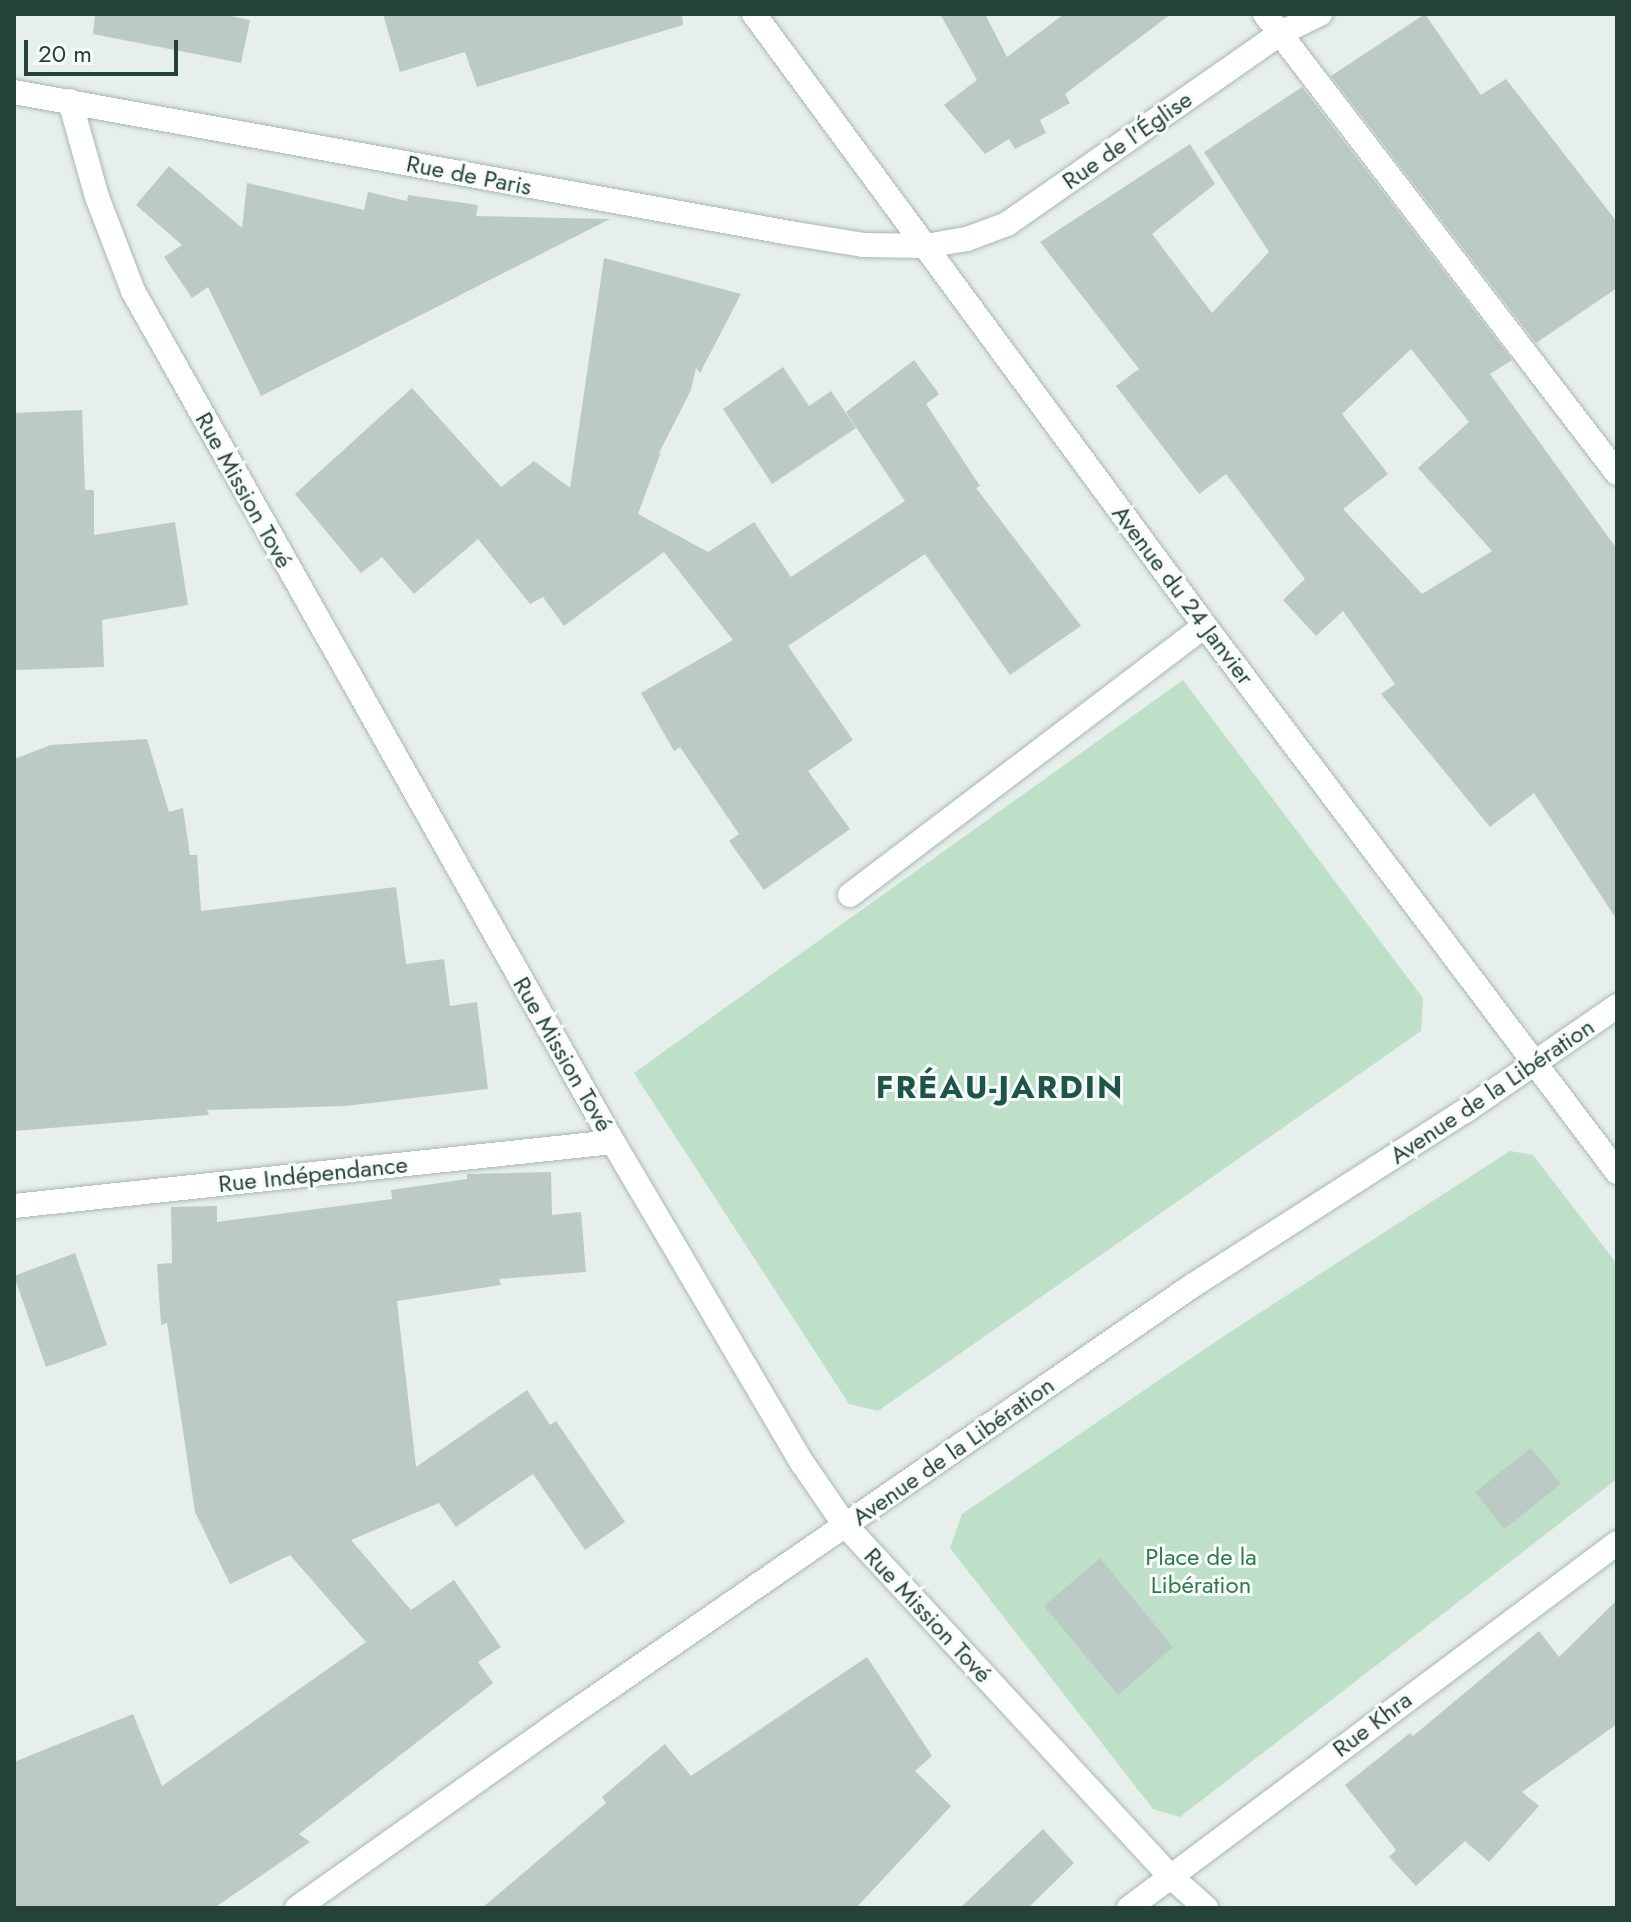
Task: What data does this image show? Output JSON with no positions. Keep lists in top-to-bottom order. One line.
{"streets":{"street":["Rue de l'Église","Rue de Paris","Rue Mission Tové","Avenue du 24 Janvier","Avenue de la Libération","Rue Indépendance","Rue Khra"]},"crossings":[["Rue de l'Église","Rue de Paris"],["Rue de l'Église","Avenue du 24 Janvier"],["Rue de Paris","Rue Mission Tové"],["Rue de Paris","Avenue du 24 Janvier"],["Rue Mission Tové","Avenue de la Libération"],["Rue Mission Tové","Rue Indépendance"],["Rue Mission Tové","Rue Khra"],["Avenue du 24 Janvier","Avenue de la Libération"]],"districts":["FRÉAU-JARDIN"],"parks":["Place de la Libération"],"scale_bar":"20 m"}
